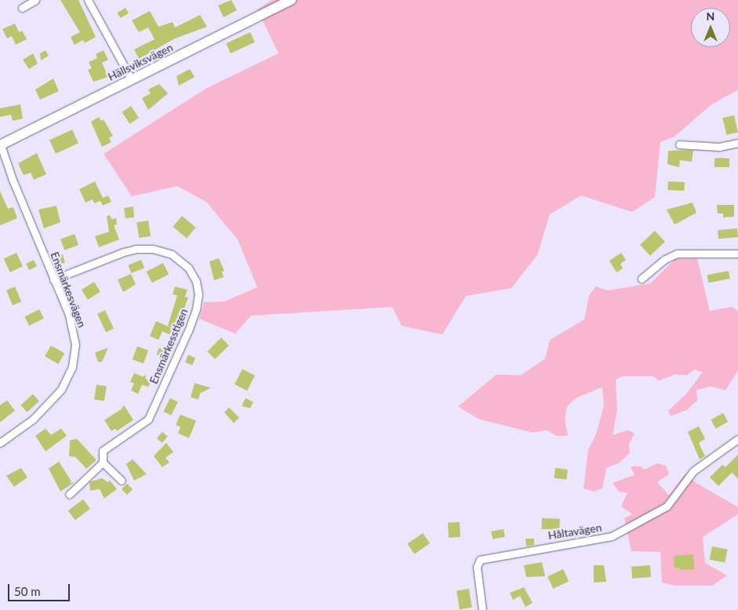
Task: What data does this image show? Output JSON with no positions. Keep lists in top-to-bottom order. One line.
{"streets":{"street":["Hällsviksvägen","Ensmärkesvägen","Ensmärkesstigen","Håltavägen"]},"crossings":[["Hällsviksvägen","Ensmärkesvägen"],["Ensmärkesvägen","Ensmärkesstigen"]],"scale_bar":"50 m","north":"top"}
